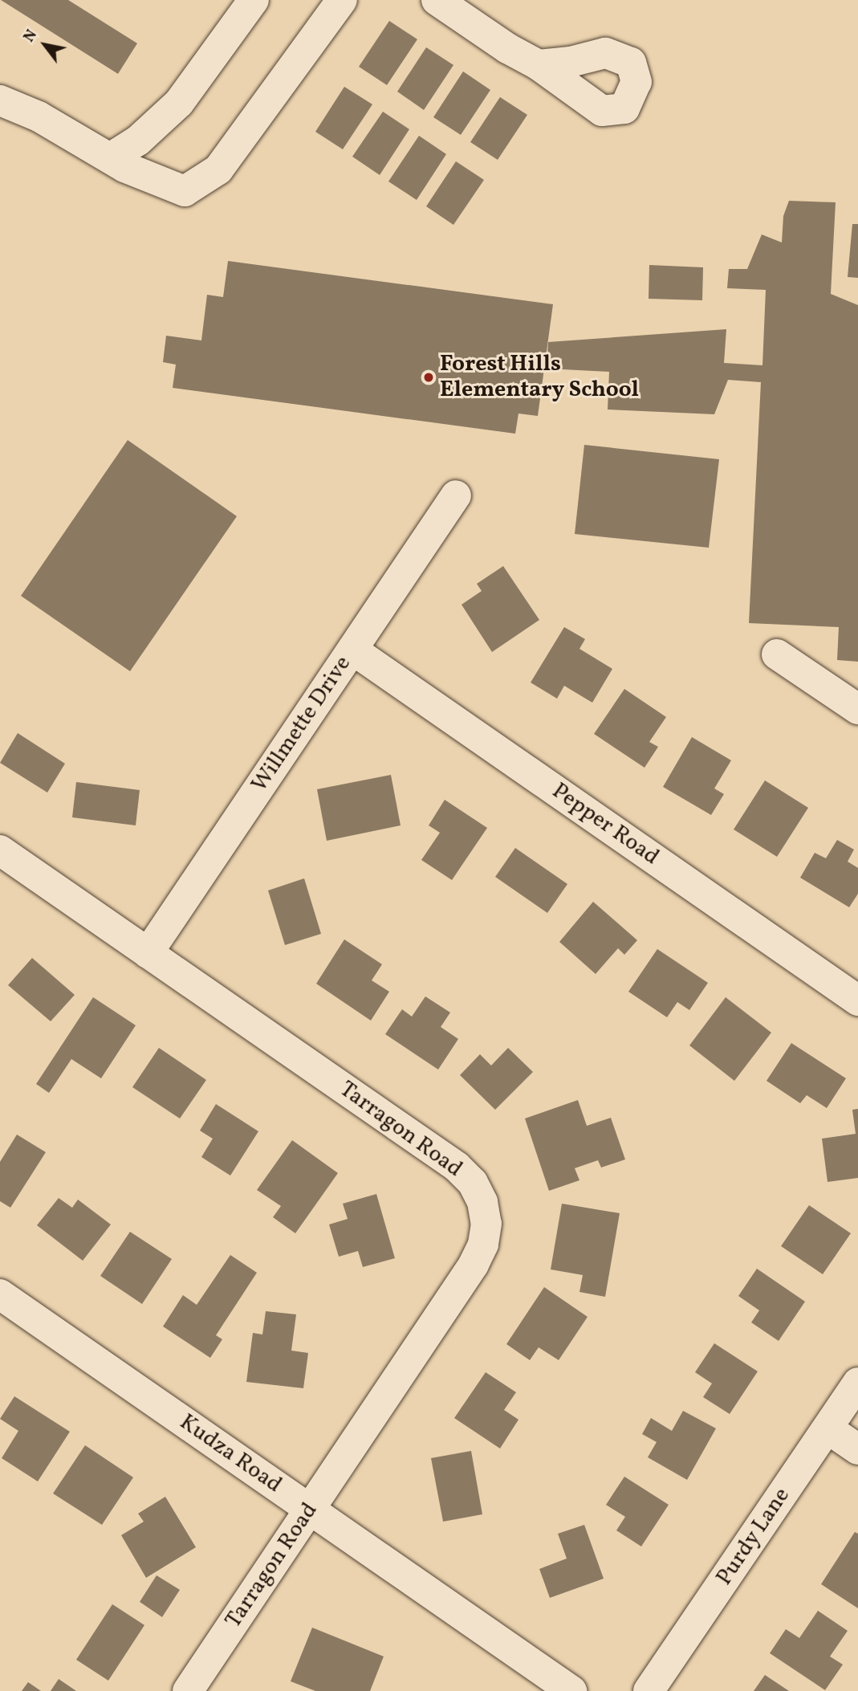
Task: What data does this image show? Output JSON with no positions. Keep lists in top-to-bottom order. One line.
{"streets":{"street":["Willmette Drive","Pepper Road","Tarragon Road","Kudza Road","Purdy Lane"]},"crossings":[["Willmette Drive","Pepper Road"],["Willmette Drive","Tarragon Road"],["Tarragon Road","Kudza Road"]],"places":["Forest Hills Elementary School"],"north":"top left"}
